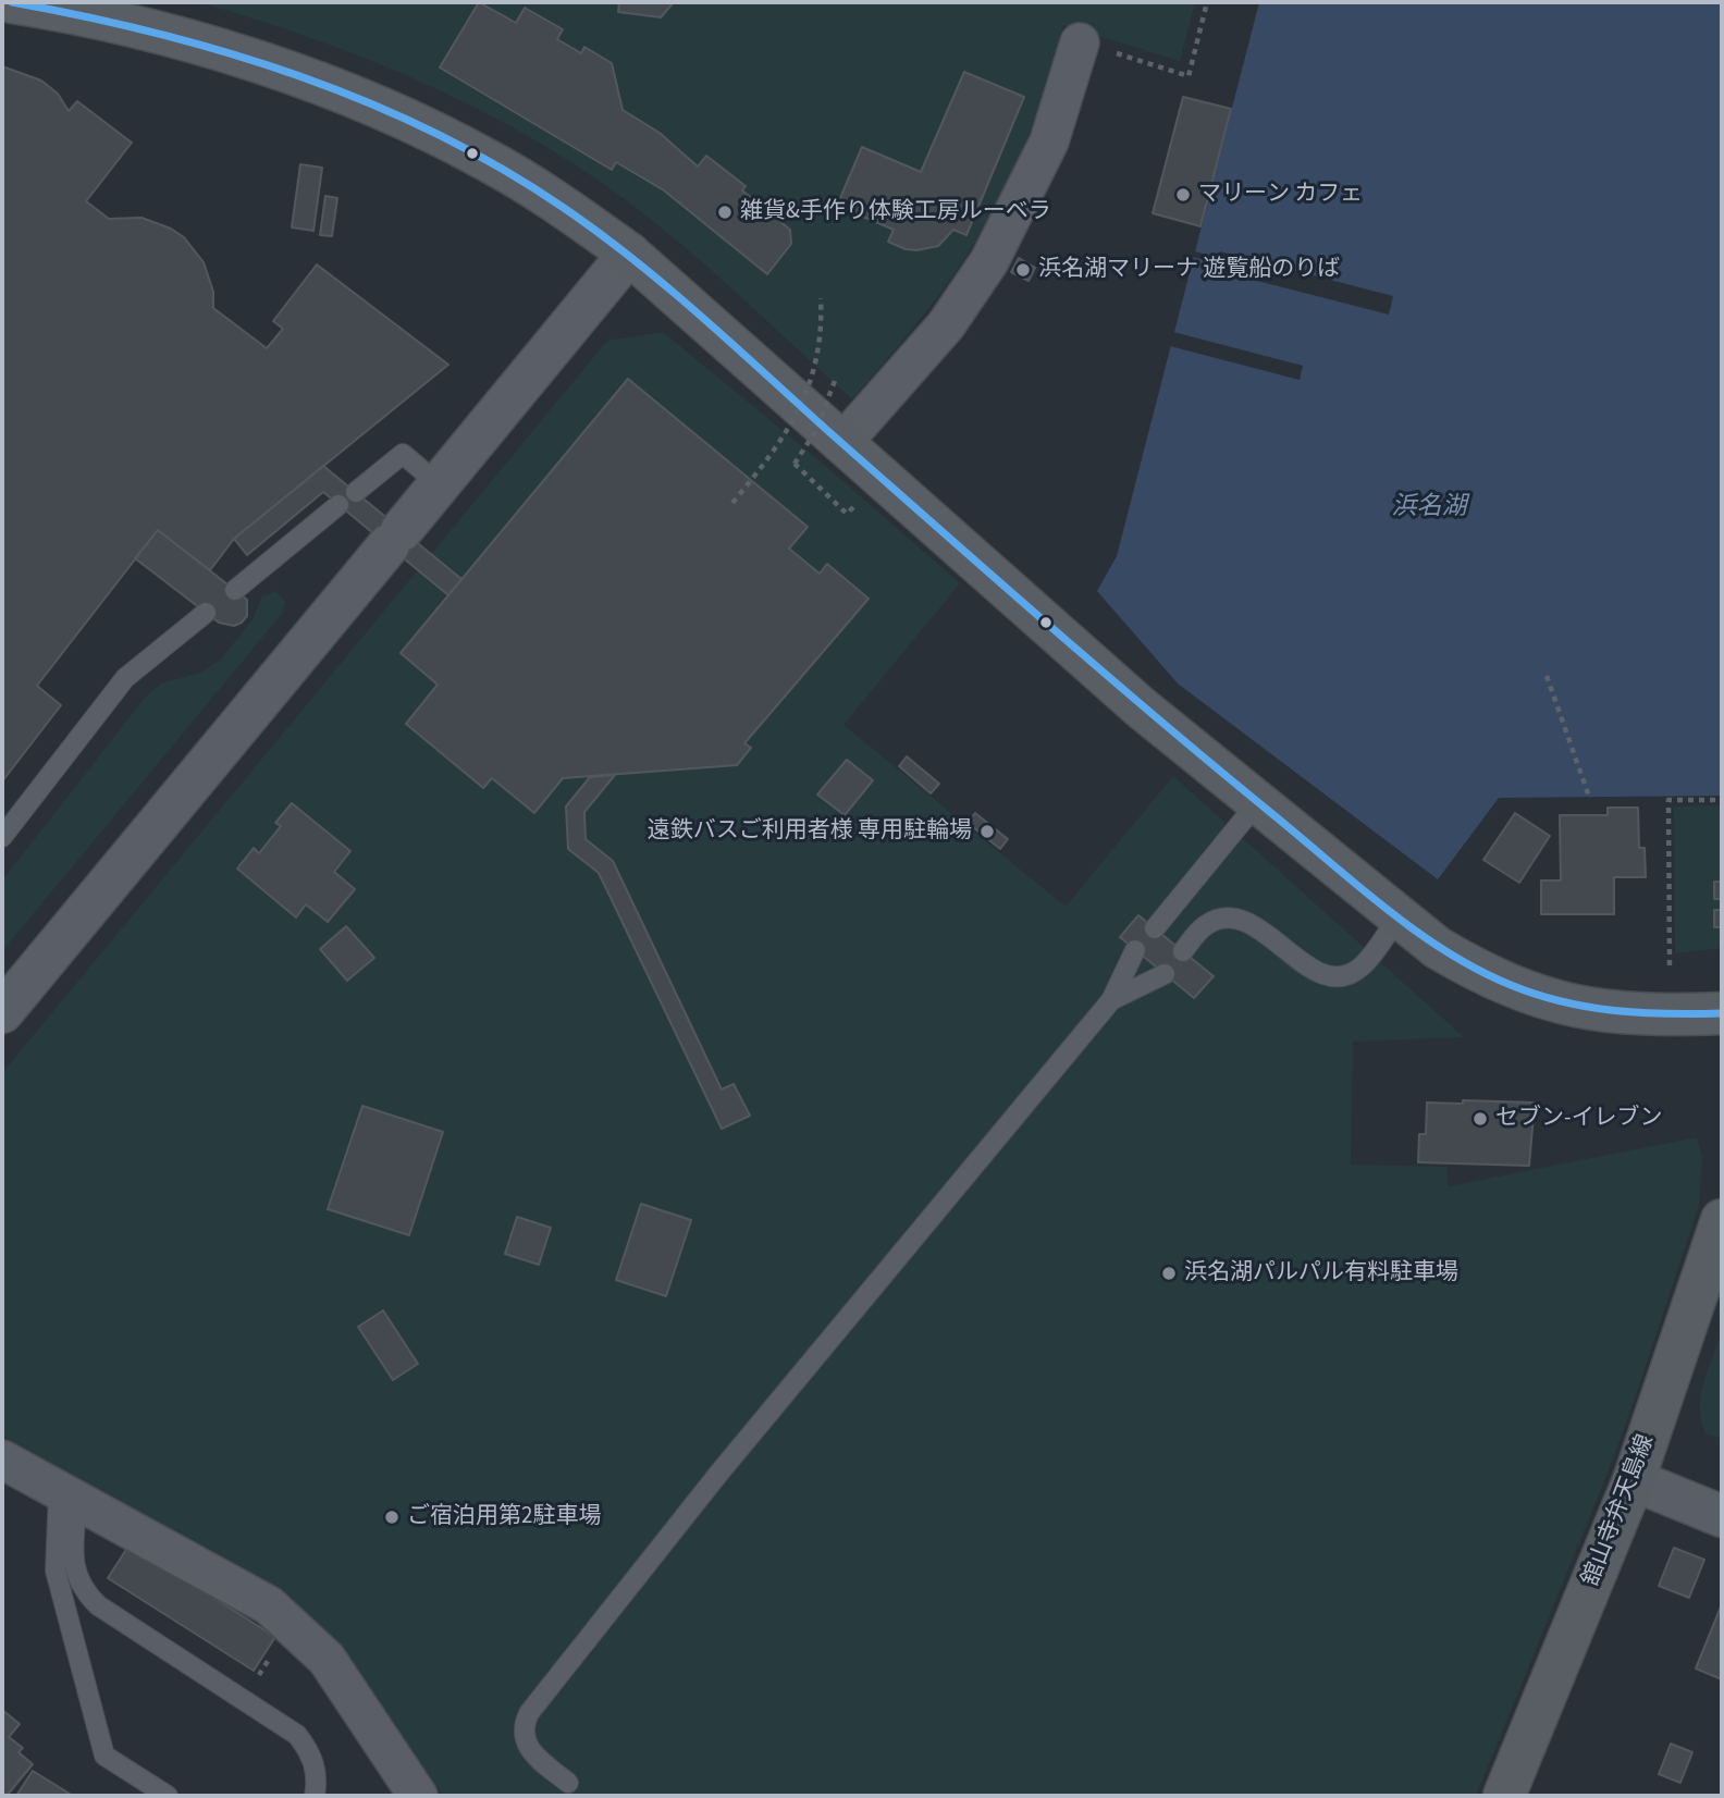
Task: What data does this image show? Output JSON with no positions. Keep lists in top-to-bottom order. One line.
{"streets":{"main road":["舘山寺弁天島線"]},"water":["浜名湖"],"places":["マリーン カフェ","雑貨&手作り体験工房ルーベラ","浜名湖マリーナ 遊覧船のりば","遠鉄バスご利用者様 専用駐輪場","セブン-イレブン","浜名湖パルパル有料駐車場","ご宿泊用第2駐車場"]}
